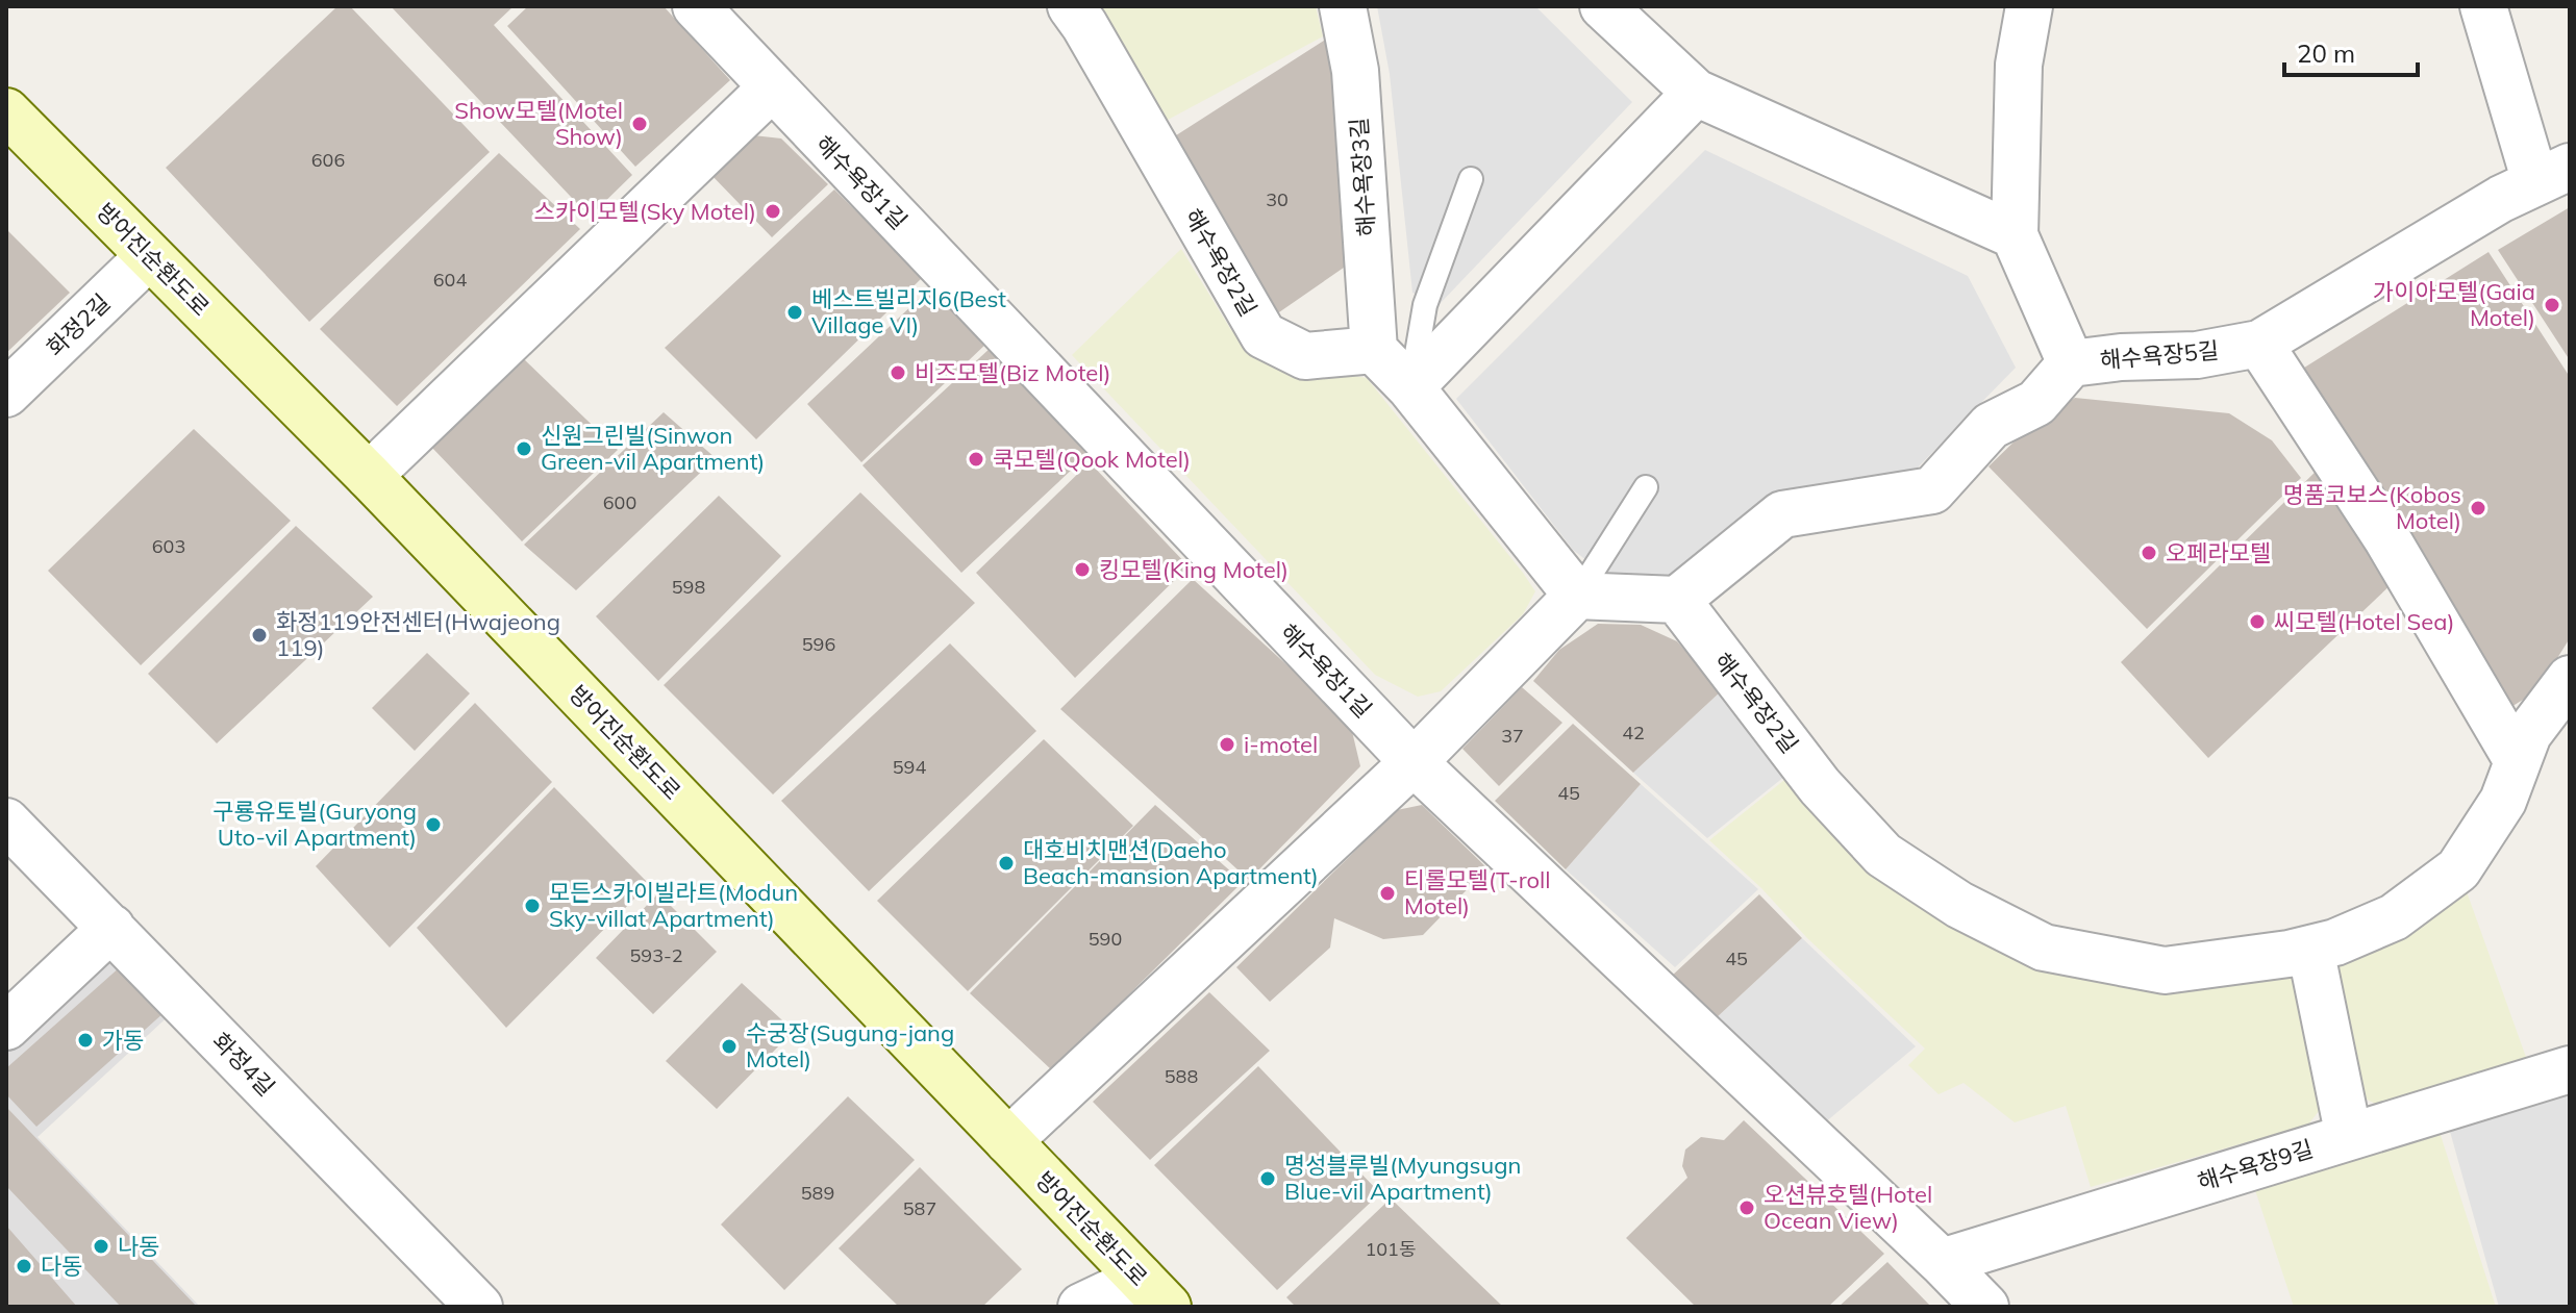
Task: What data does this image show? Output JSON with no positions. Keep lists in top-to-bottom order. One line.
{"streets":{"main road":["방어진순환도로"],"street":["해수욕장3길","해수욕장1길","해수욕장2길","화정2길","해수욕장5길","화정4길","해수욕장9길"]},"crossings":[["해수욕장3길","해수욕장2길"],["해수욕장1길","해수욕장9길"],["방어진순환도로","화정2길"]],"places":["Show모텔(Motel Show)","스카이모텔(Sky Motel)","가이아모텔(Gaia Motel)","베스트빌리지6(Best Village VI)","비즈모텔(Biz Motel)","신원그린빌(Sinwon Green-vil Apartment)","쿡모텔(Qook Motel)","명품코보스(Kobos Motel)","오페라모텔","킹모텔(King Motel)","씨모텔(Hotel Sea)","화정119안전센터(Hwajeong 119)","i-motel","구룡유토빌(Guryong Uto-vil Apartment)","대호비치맨션(Daeho Beach-mansion Apartment)","티롤모텔(T-roll Motel)","모든스카이빌라트(Modun Sky-villat Apartment)","가동","수궁장(Sugung-jang Motel)","명성블루빌(Myungsugn Blue-vil Apartment)","오션뷰호텔(Hotel Ocean View)","나동","다동"],"house_numbers":["606","30","604","600","603","598","596","42","37","594","45","590","593-2","45","588","589","587","101동"],"scale_bar":"20 m"}
